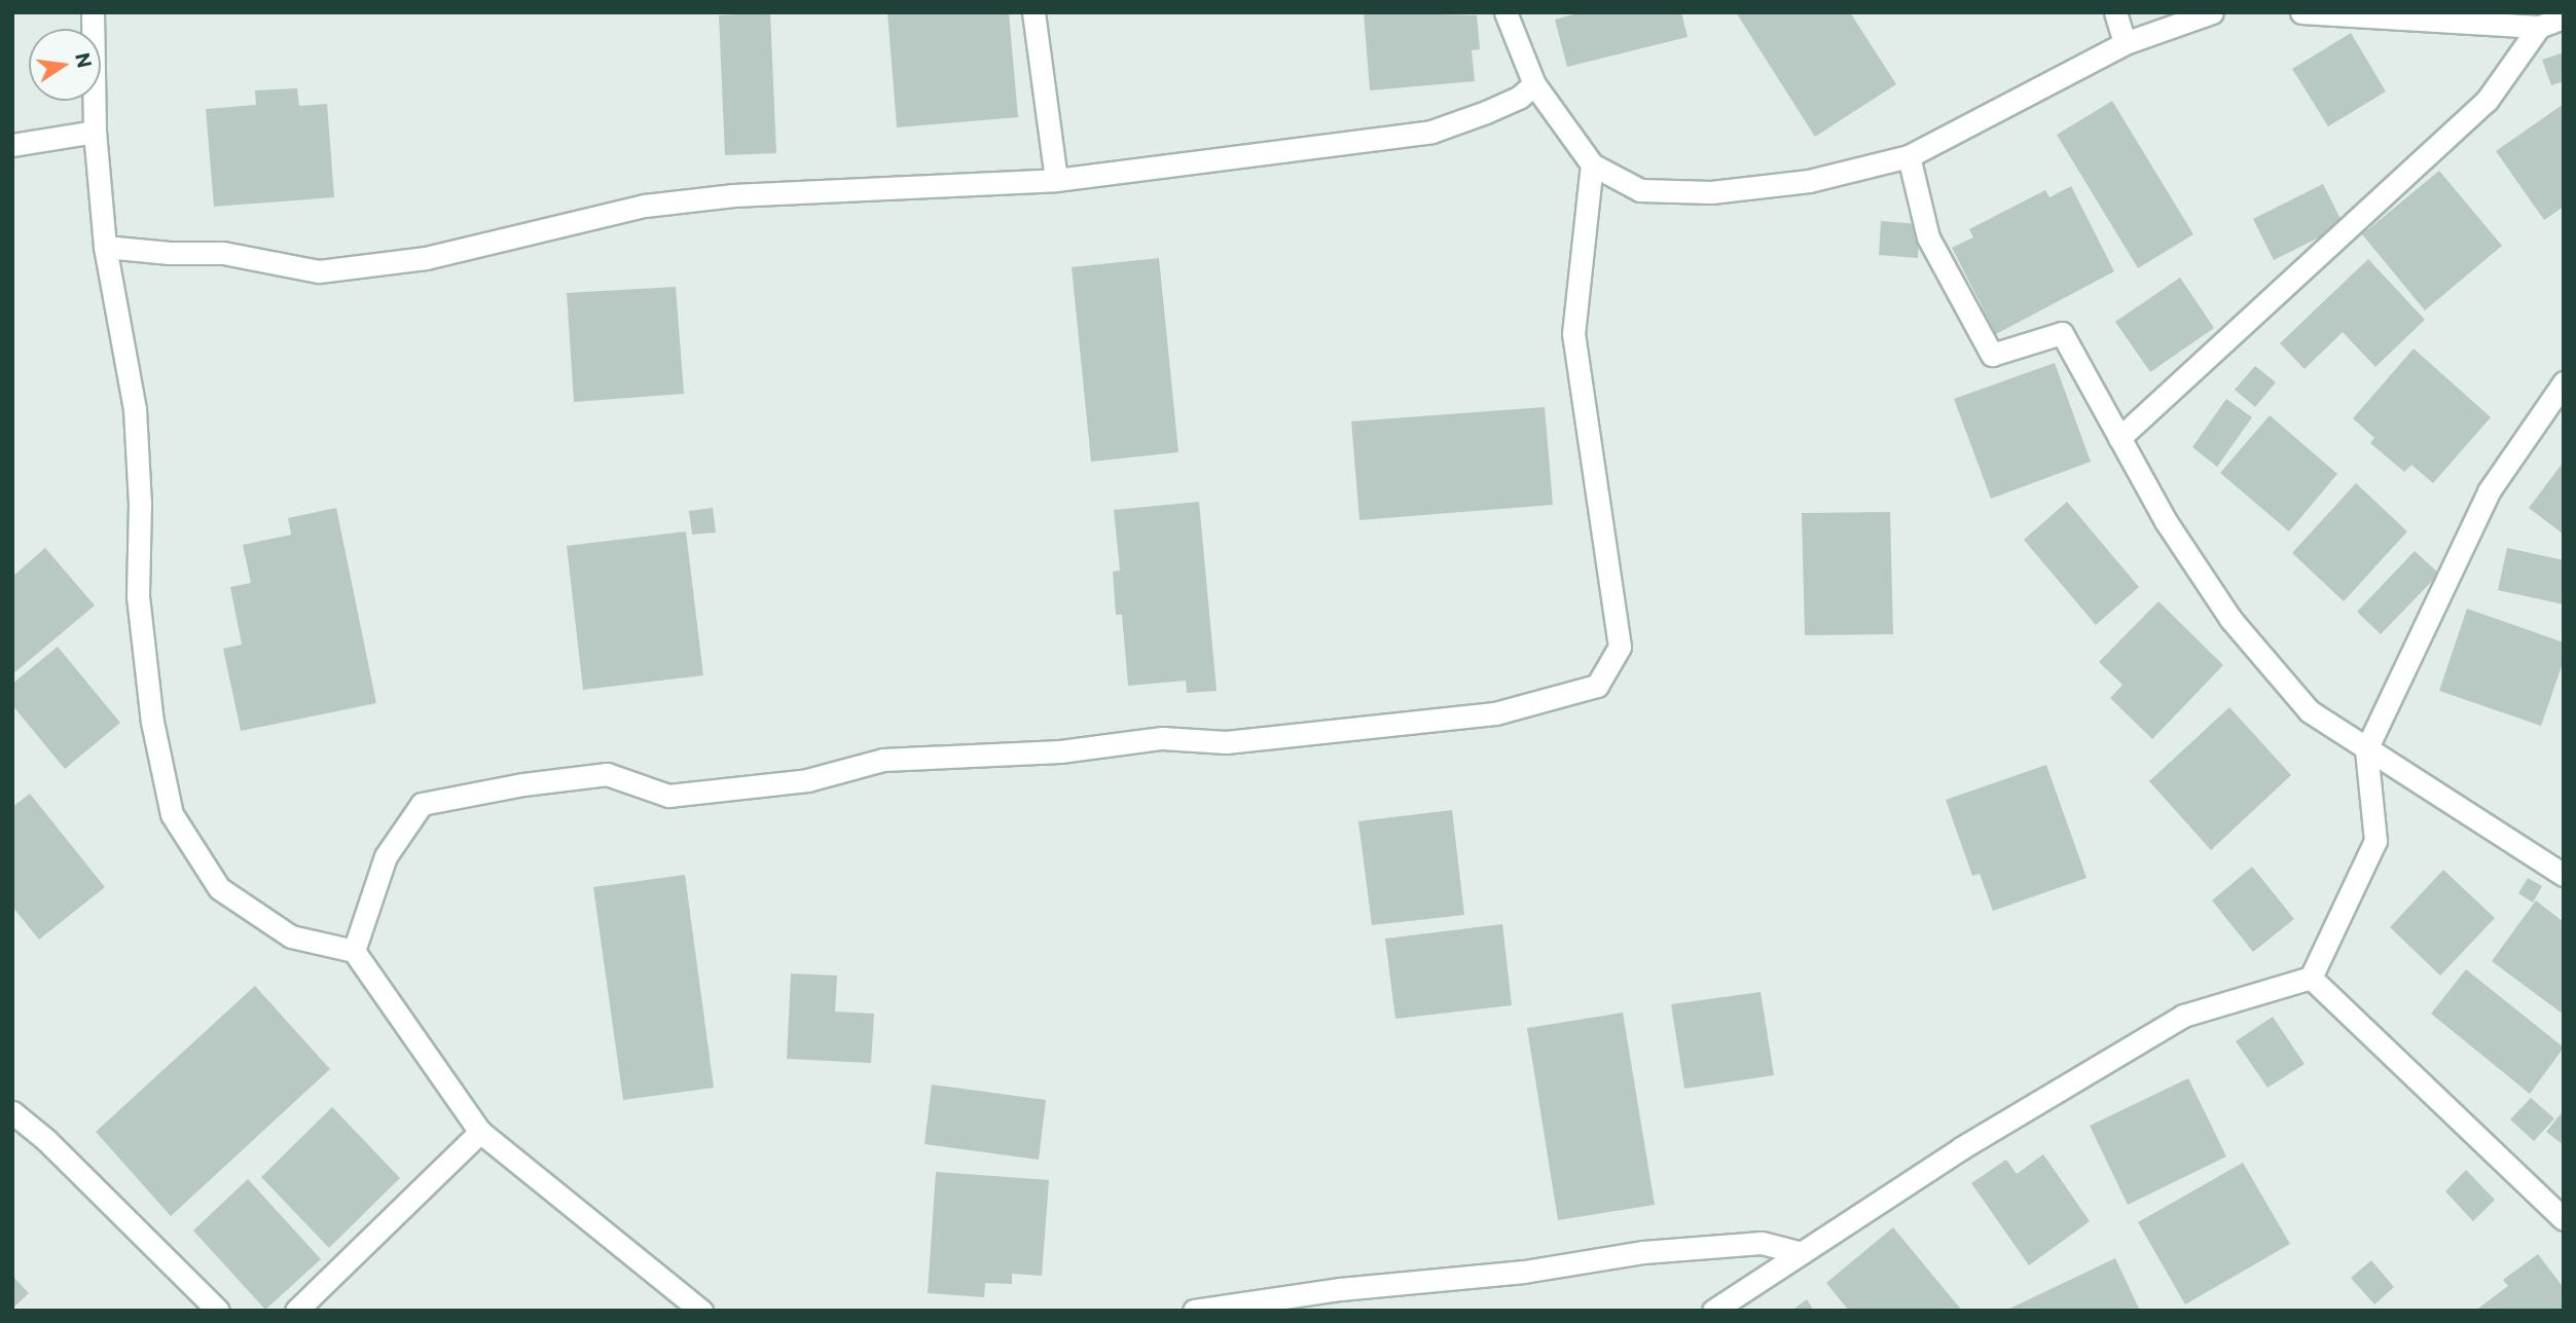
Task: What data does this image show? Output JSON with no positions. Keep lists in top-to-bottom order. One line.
{"north":"right"}
